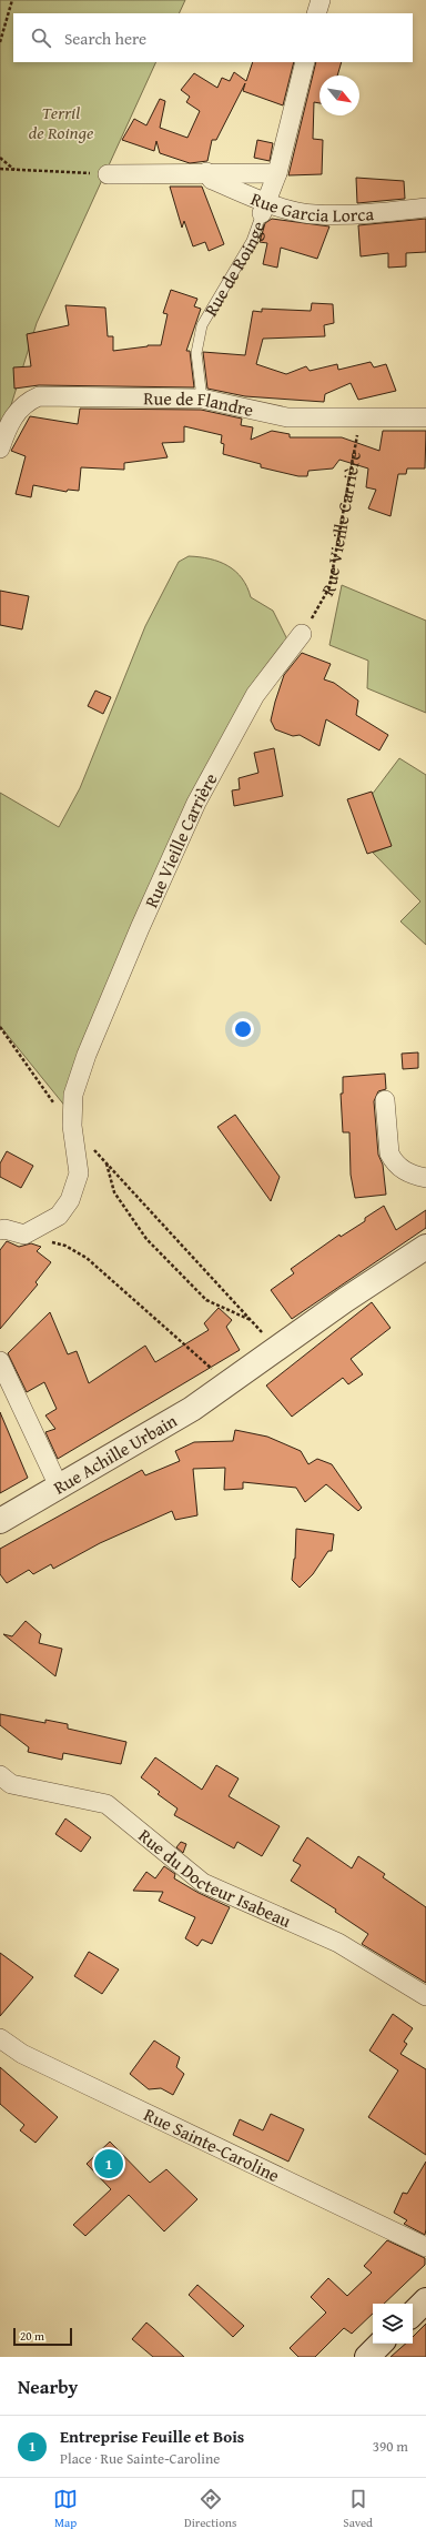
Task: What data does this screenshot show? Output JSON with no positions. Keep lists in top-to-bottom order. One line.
{"streets":{"street":["Rue Garcia Lorca","Rue de Roinge","Rue de Flandre","Rue Vieille Carrière","Rue Achille Urbain","Rue du Docteur Isabeau","Rue Sainte-Caroline"]},"crossings":[["Rue Garcia Lorca","Rue de Roinge"],["Rue de Roinge","Rue de Flandre"],["Rue de Flandre","Rue Vieille Carrière"]],"parks":["Terril de Roinge"],"scale_bar":"20 m","north":"bottom right","page":{"search":"Search here","pins":"1","scale":"20 m","heading":"Nearby","list":[{"mark":"1","name":"Entreprise Feuille et Bois","note":"Place · Rue Sainte-Caroline","value":"390 m"}],"nav":["Map","Directions","Saved"]}}
